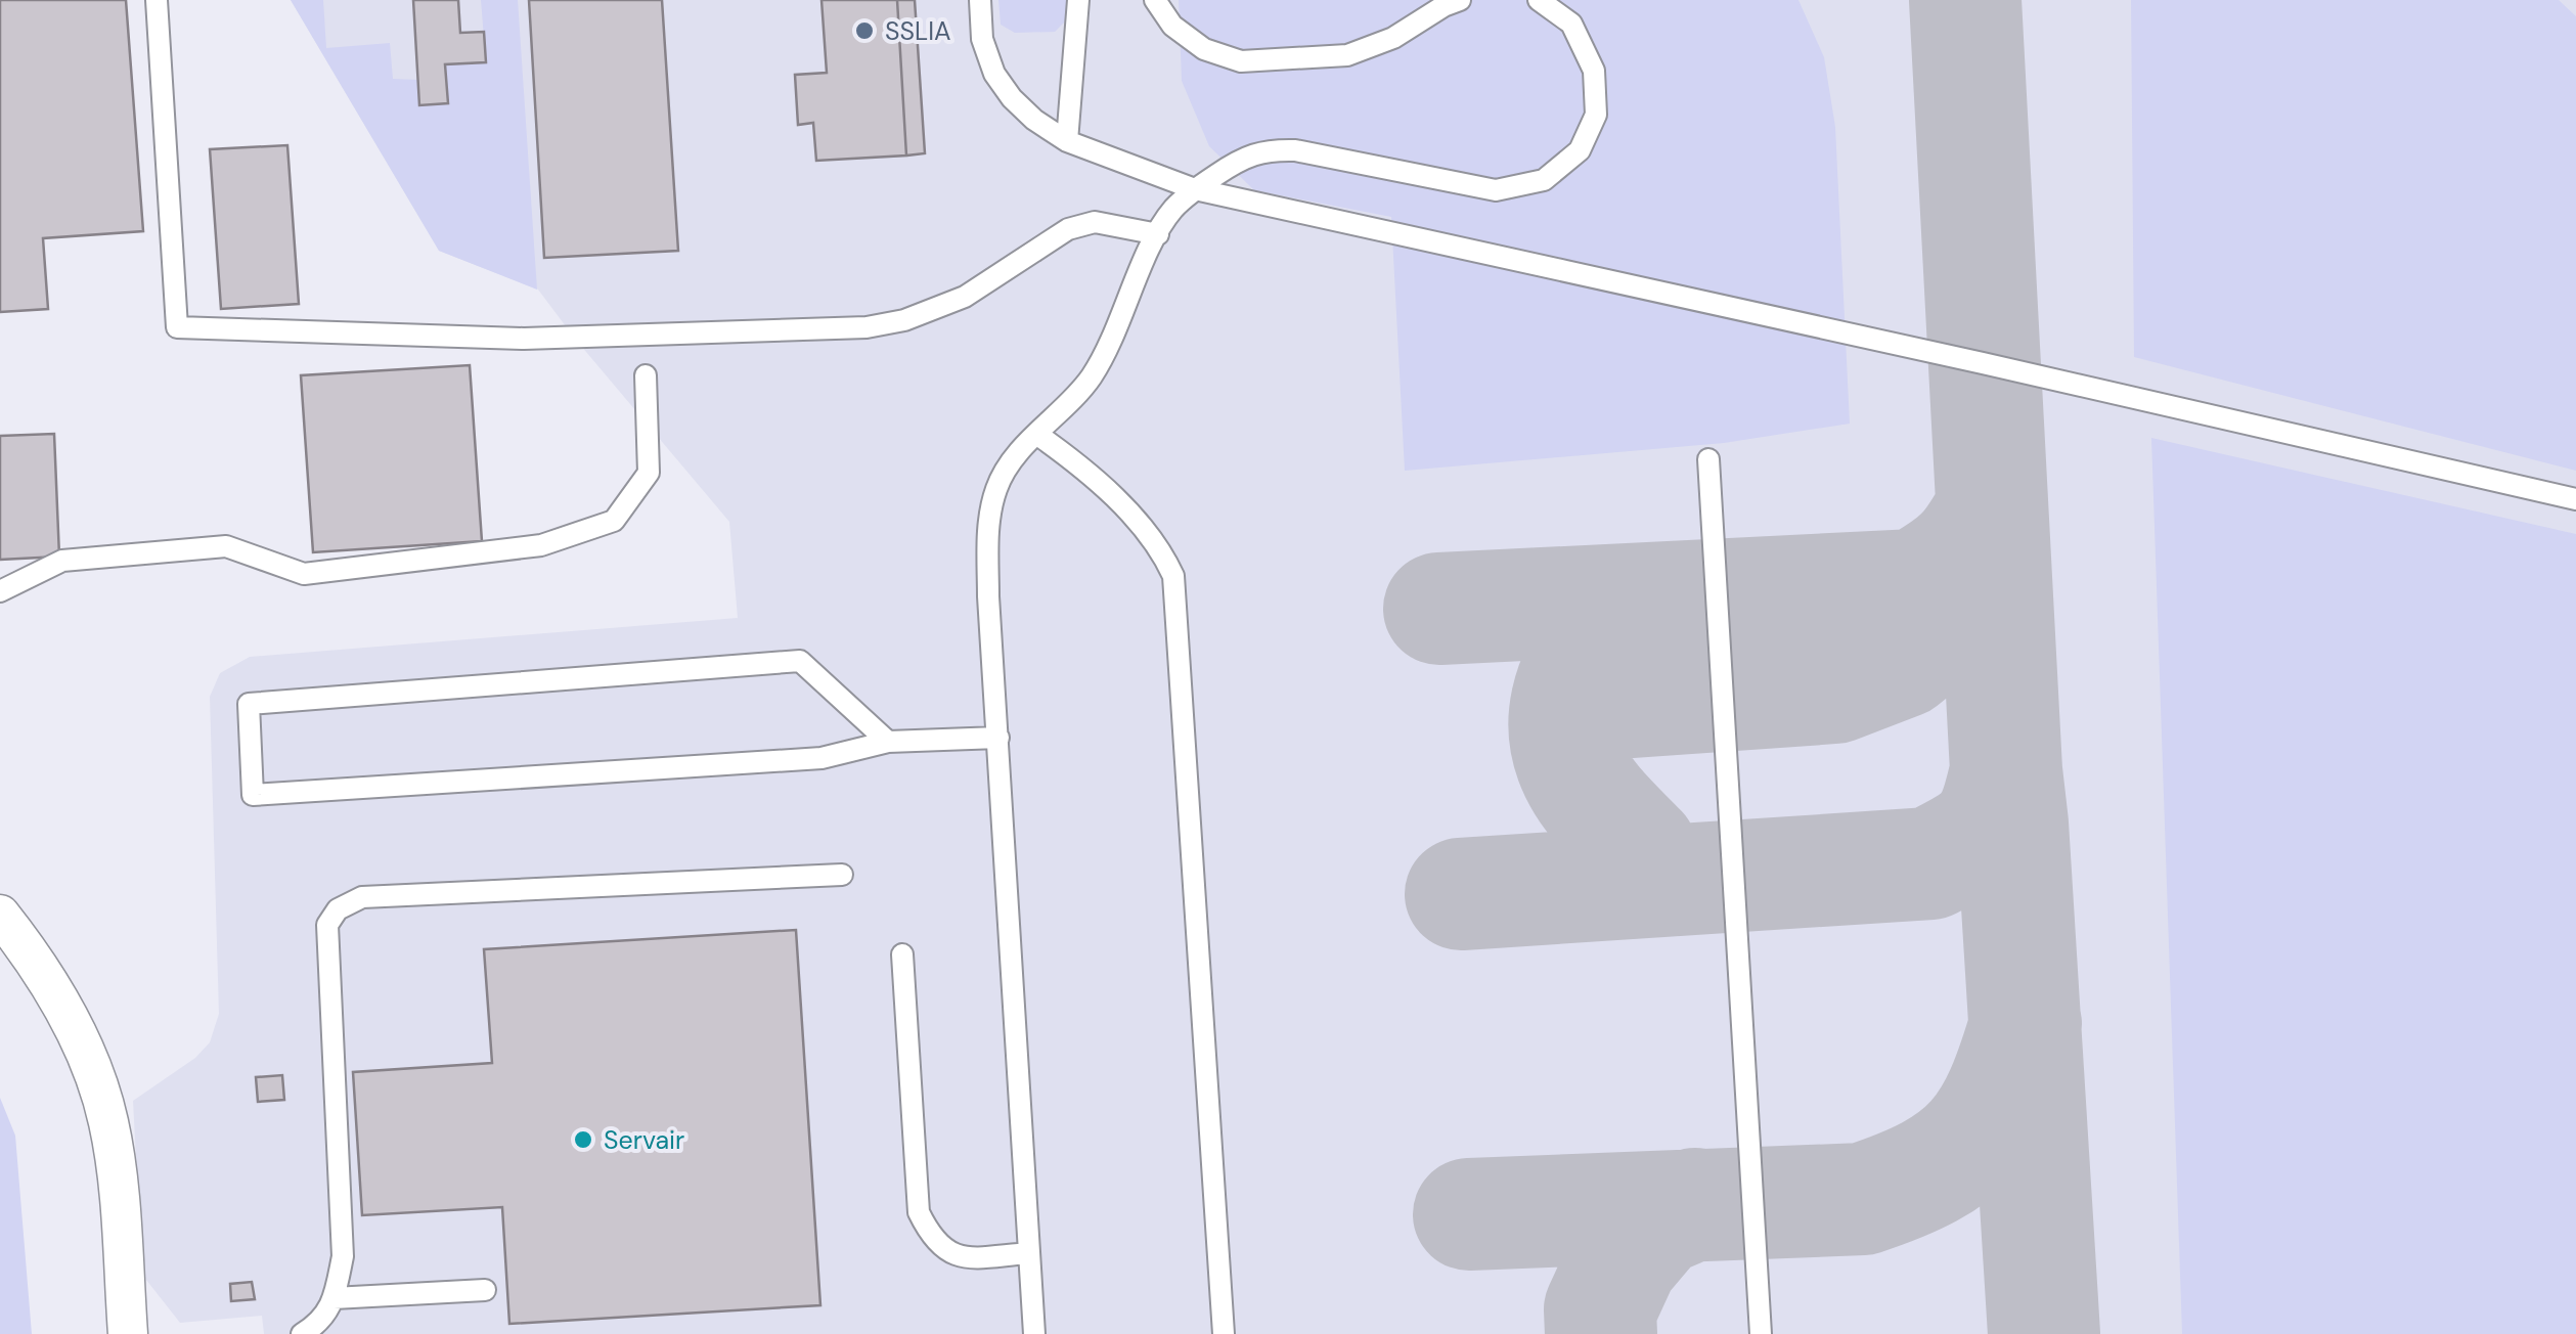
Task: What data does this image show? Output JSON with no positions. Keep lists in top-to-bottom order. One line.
{"places":["SSLIA","Servair"]}
